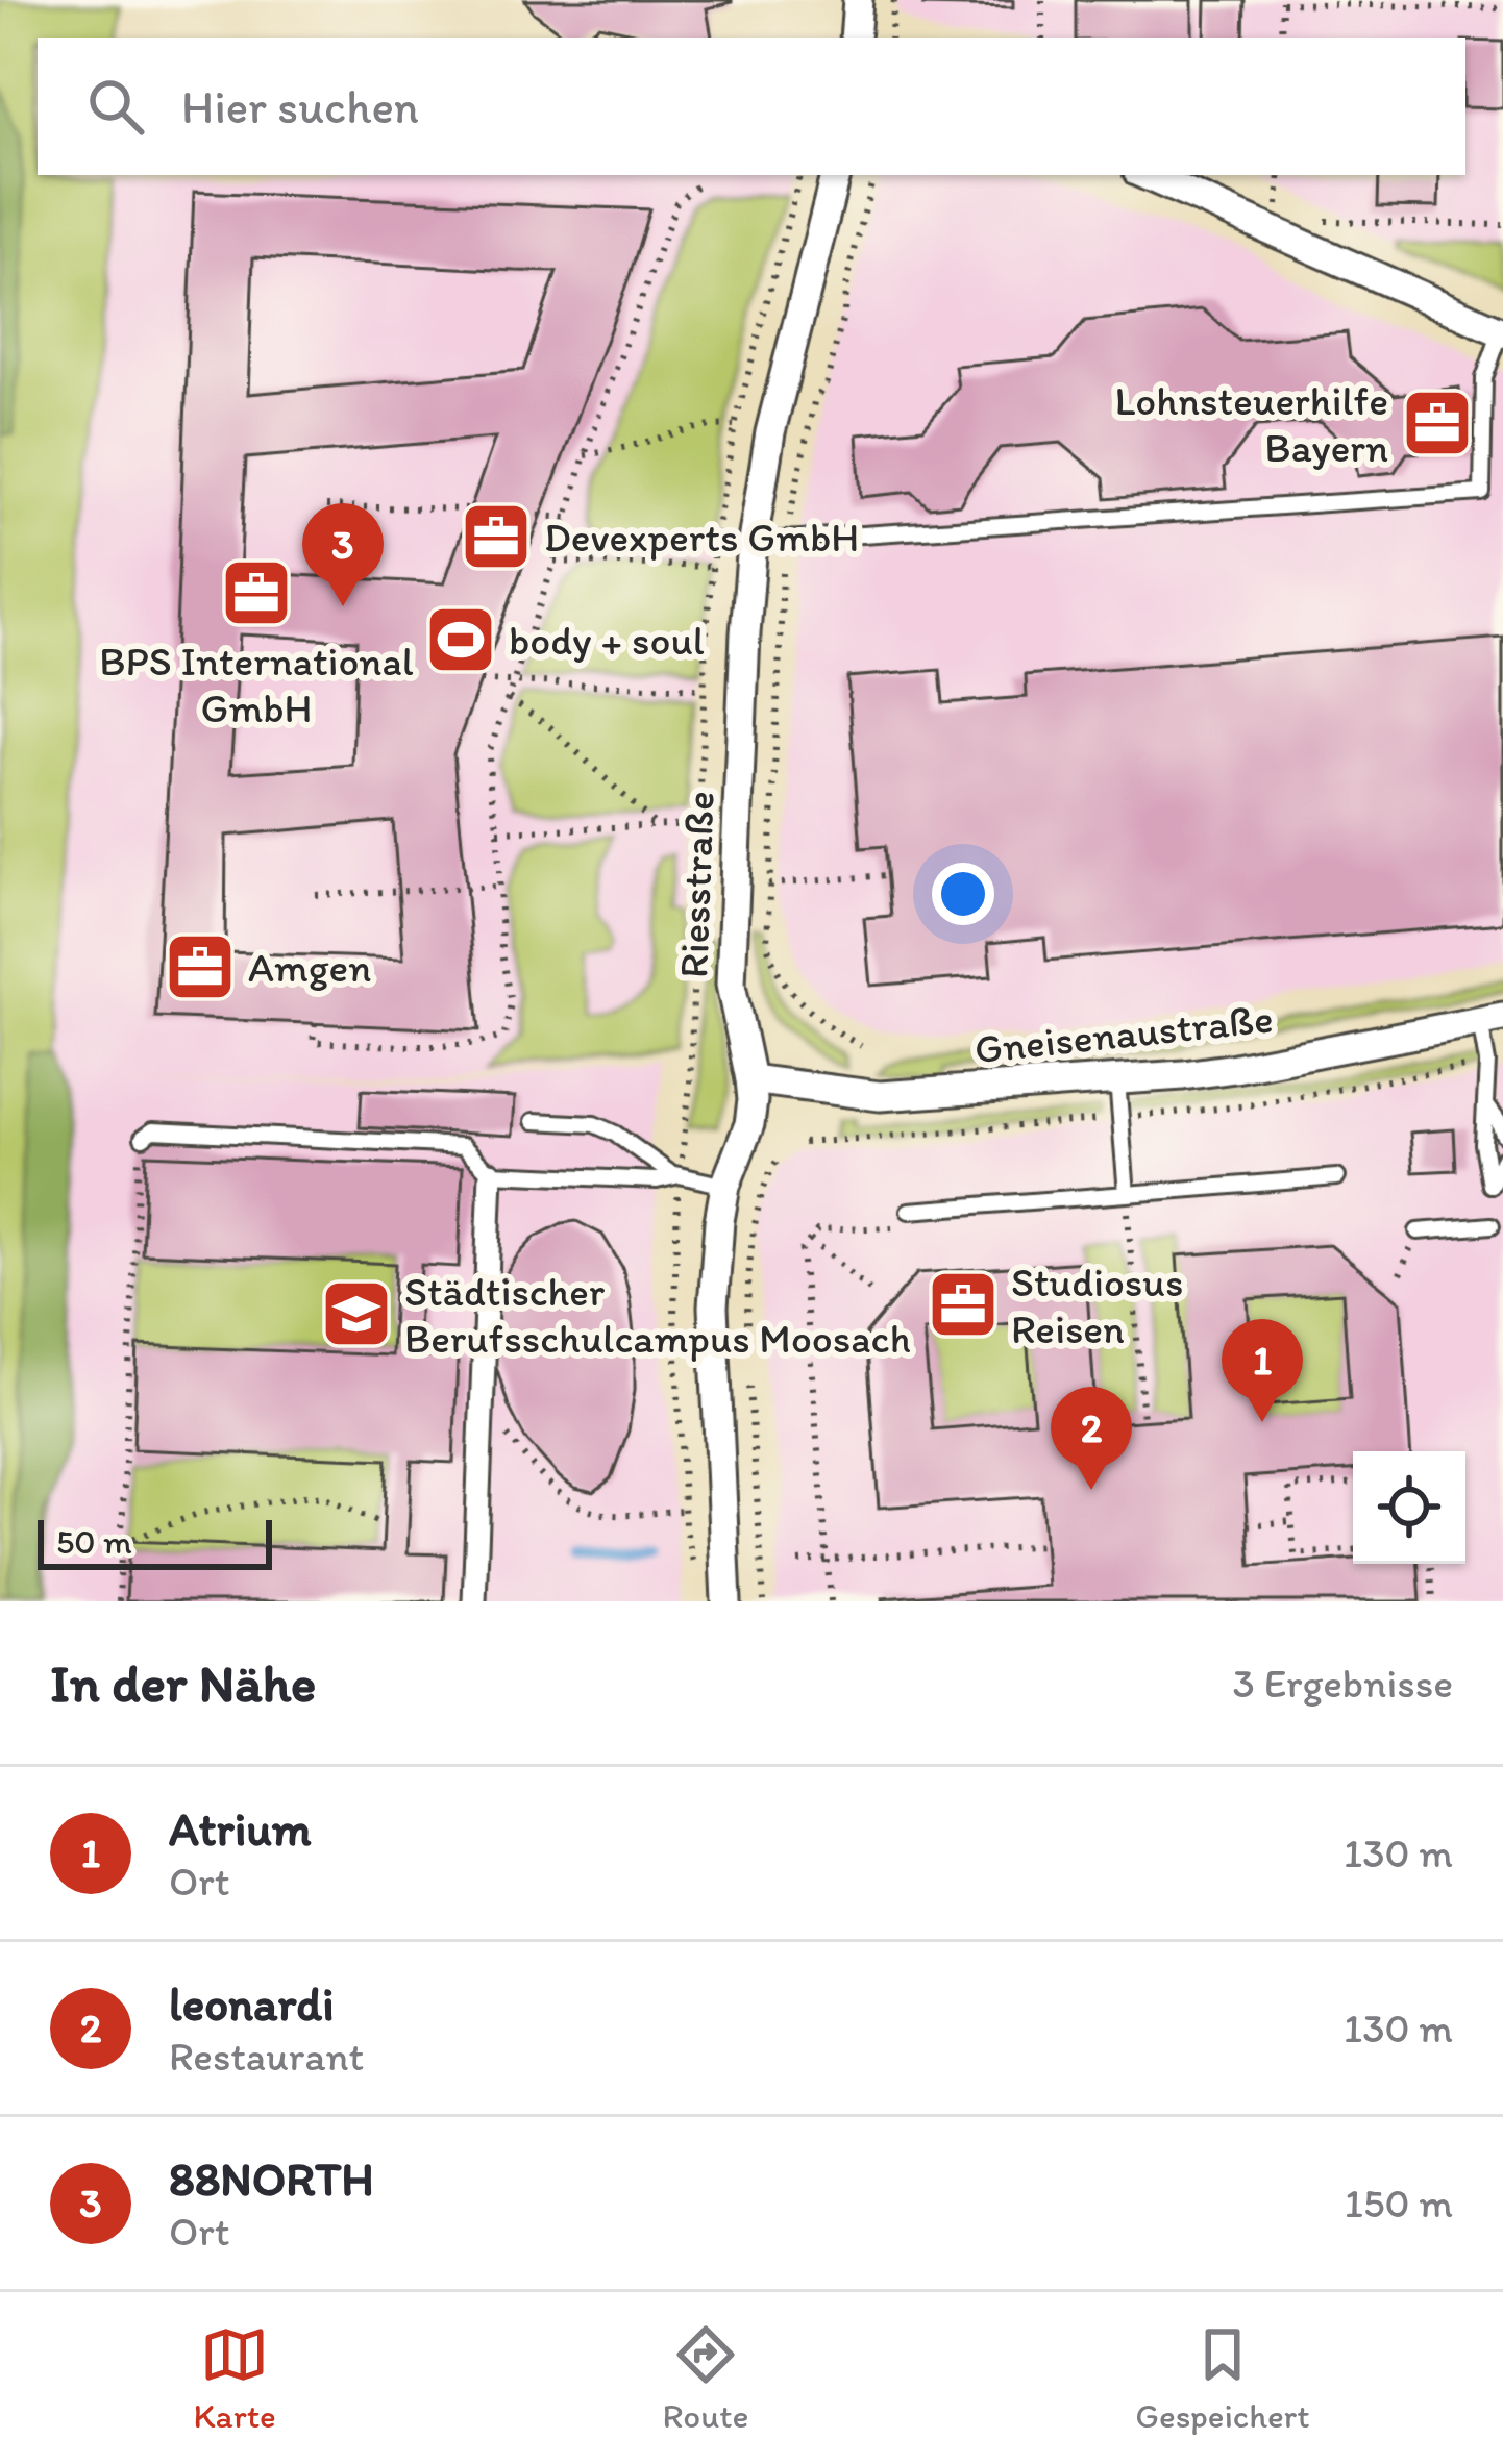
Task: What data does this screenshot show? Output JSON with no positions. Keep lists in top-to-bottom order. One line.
{"streets":{"street":["Riesstraße","Gneisenaustraße"]},"crossings":[["Riesstraße","Gneisenaustraße"]],"places":{"office":["Lohnsteuerhilfe Bayern","Devexperts GmbH","BPS International GmbH","Amgen","Studiosus Reisen"],"sports":["body + soul"],"school or university":["Städtischer Berufsschulcampus Moosach"]},"scale_bar":"50 m","page":{"search":"Hier suchen","pins":["3","1","2"],"scale":"50 m","heading":["In der Nähe","3 Ergebnisse"],"list":[{"mark":"1","name":"Atrium","note":"Ort","value":"130 m"},{"mark":"2","name":"leonardi","note":"Restaurant","value":"130 m"},{"mark":"3","name":"88NORTH","note":"Ort","value":"150 m"}],"nav":["Karte","Route","Gespeichert"]}}
